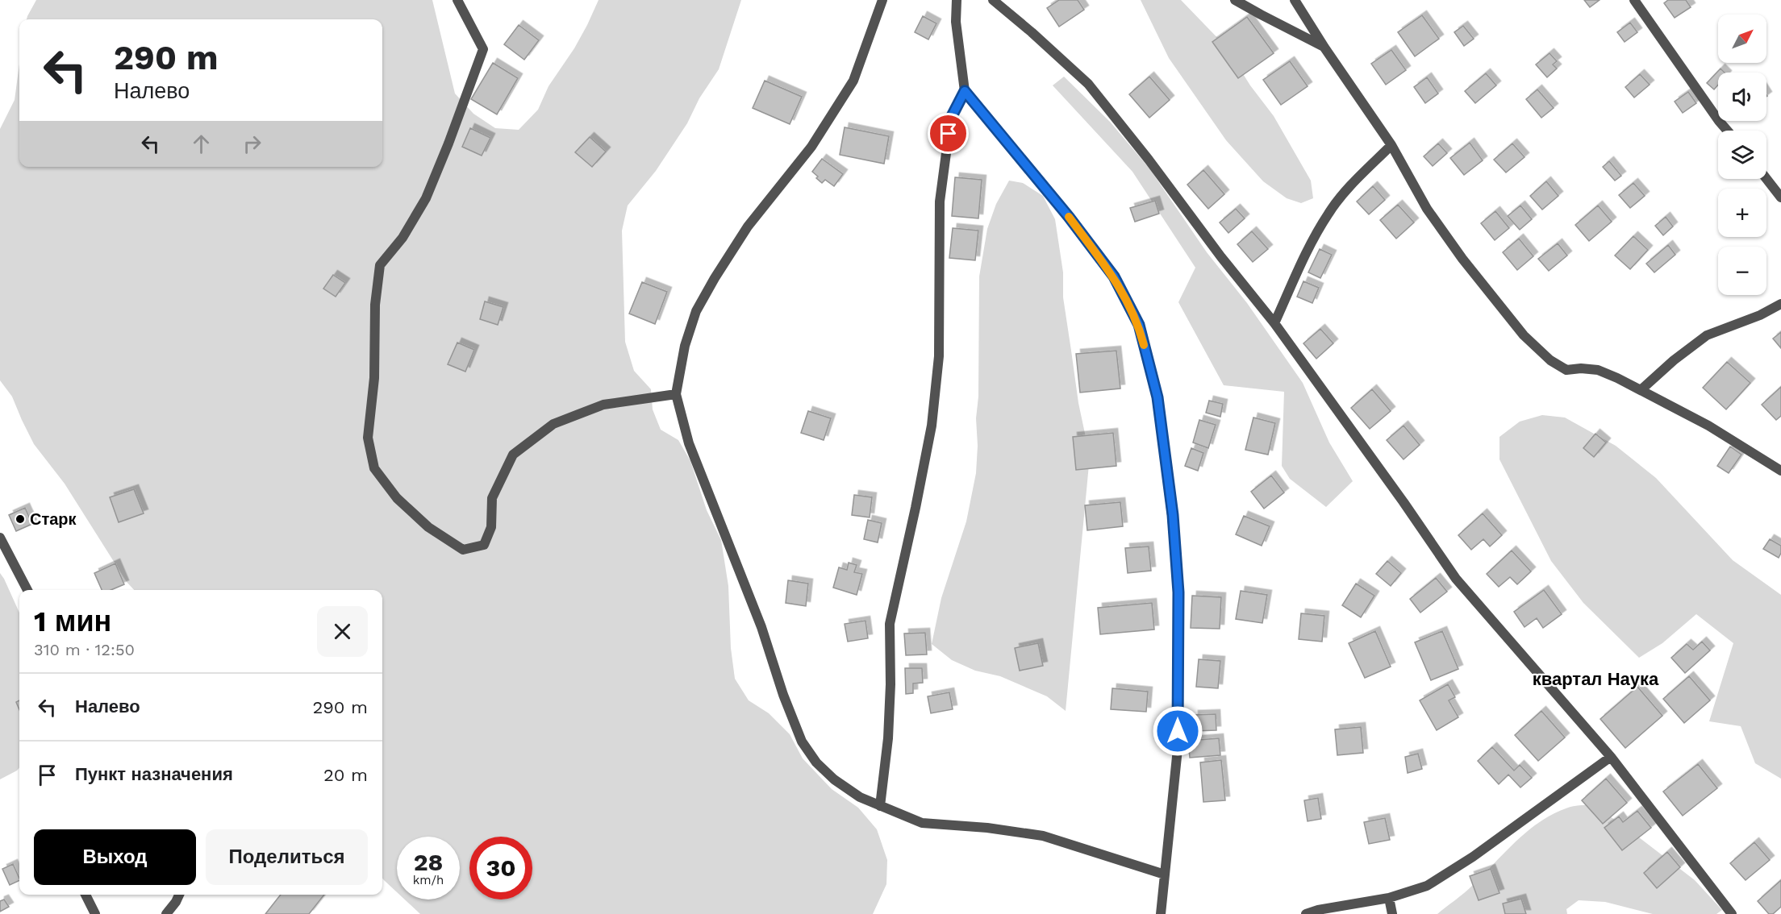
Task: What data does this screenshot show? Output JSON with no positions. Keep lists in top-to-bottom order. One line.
{"districts":["квартал Наука"],"places":["Старк"],"north":"top right","page":{"map_buttons":["+","−"],"turn":["290 m","Налево"],"heading":["1 мин","310 m · 12:50"],"list":[{"name":"Налево","value":"290 m"},{"name":"Пункт назначения","value":"20 m"}],"buttons":["Выход","Поделиться"],"speed":"28 km/h","limit":"30"}}
